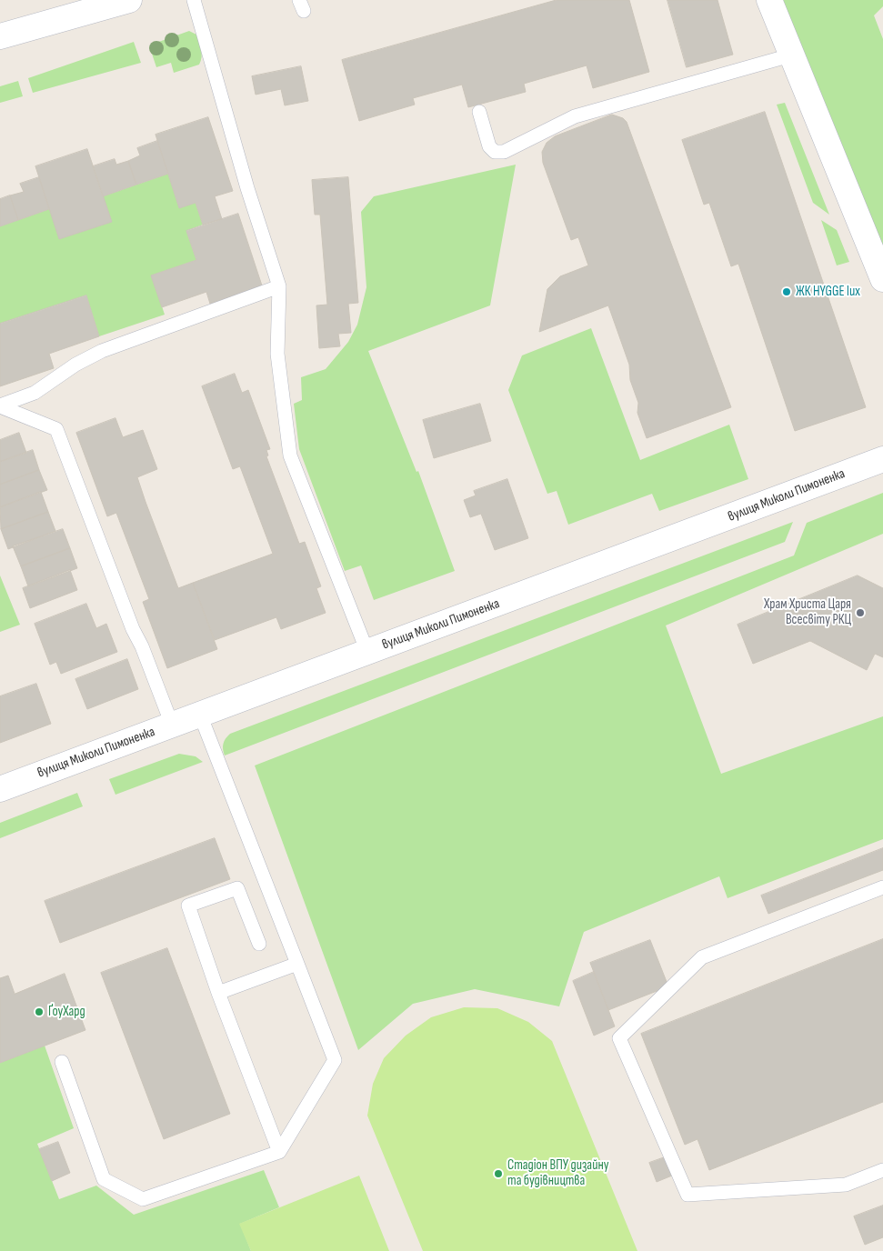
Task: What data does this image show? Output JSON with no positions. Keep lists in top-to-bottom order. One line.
{"streets":{"street":["вулиця Миколи Пимоненка"]},"places":["ЖК HYGGE lux","Храм Христа Царя Всесвіту РКЦ","ҐоуХард","Стадіон ВПУ дизайну та будівництва"]}
